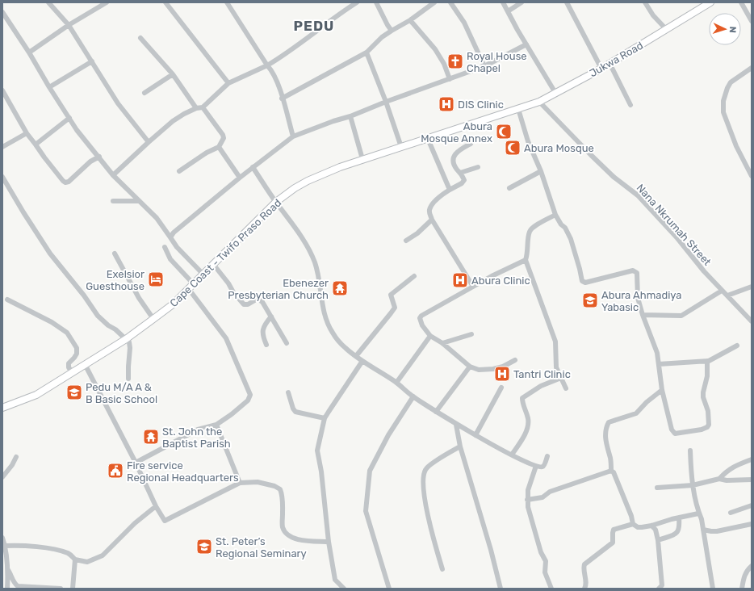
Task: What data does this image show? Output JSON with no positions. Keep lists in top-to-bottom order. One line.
{"streets":{"main road":["Jukwa Road","Cape Coast - Twifo Praso Road"],"street":["Nana Nkrumah Street"]},"crossings":[["Jukwa Road","Nana Nkrumah Street"],["Jukwa Road","Cape Coast - Twifo Praso Road"]],"districts":["PEDU"],"places":{"church":["Royal House Chapel"],"hospital":["DIS Clinic","Abura Clinic","Tantri Clinic"],"mosque":["Abura Mosque Annex","Abura Mosque"],"hotel":["Exelsior Guesthouse"],"temple":["Ebenezer Presbyterian Church","St. John the Baptist Parish"],"school or university":["Abura Ahmadiya Yabasic","Pedu M/A A & B Basic School","St. Peter’s Regional Seminary"],"public building":["Fire service Regional Headquarters"]},"north":"right"}
